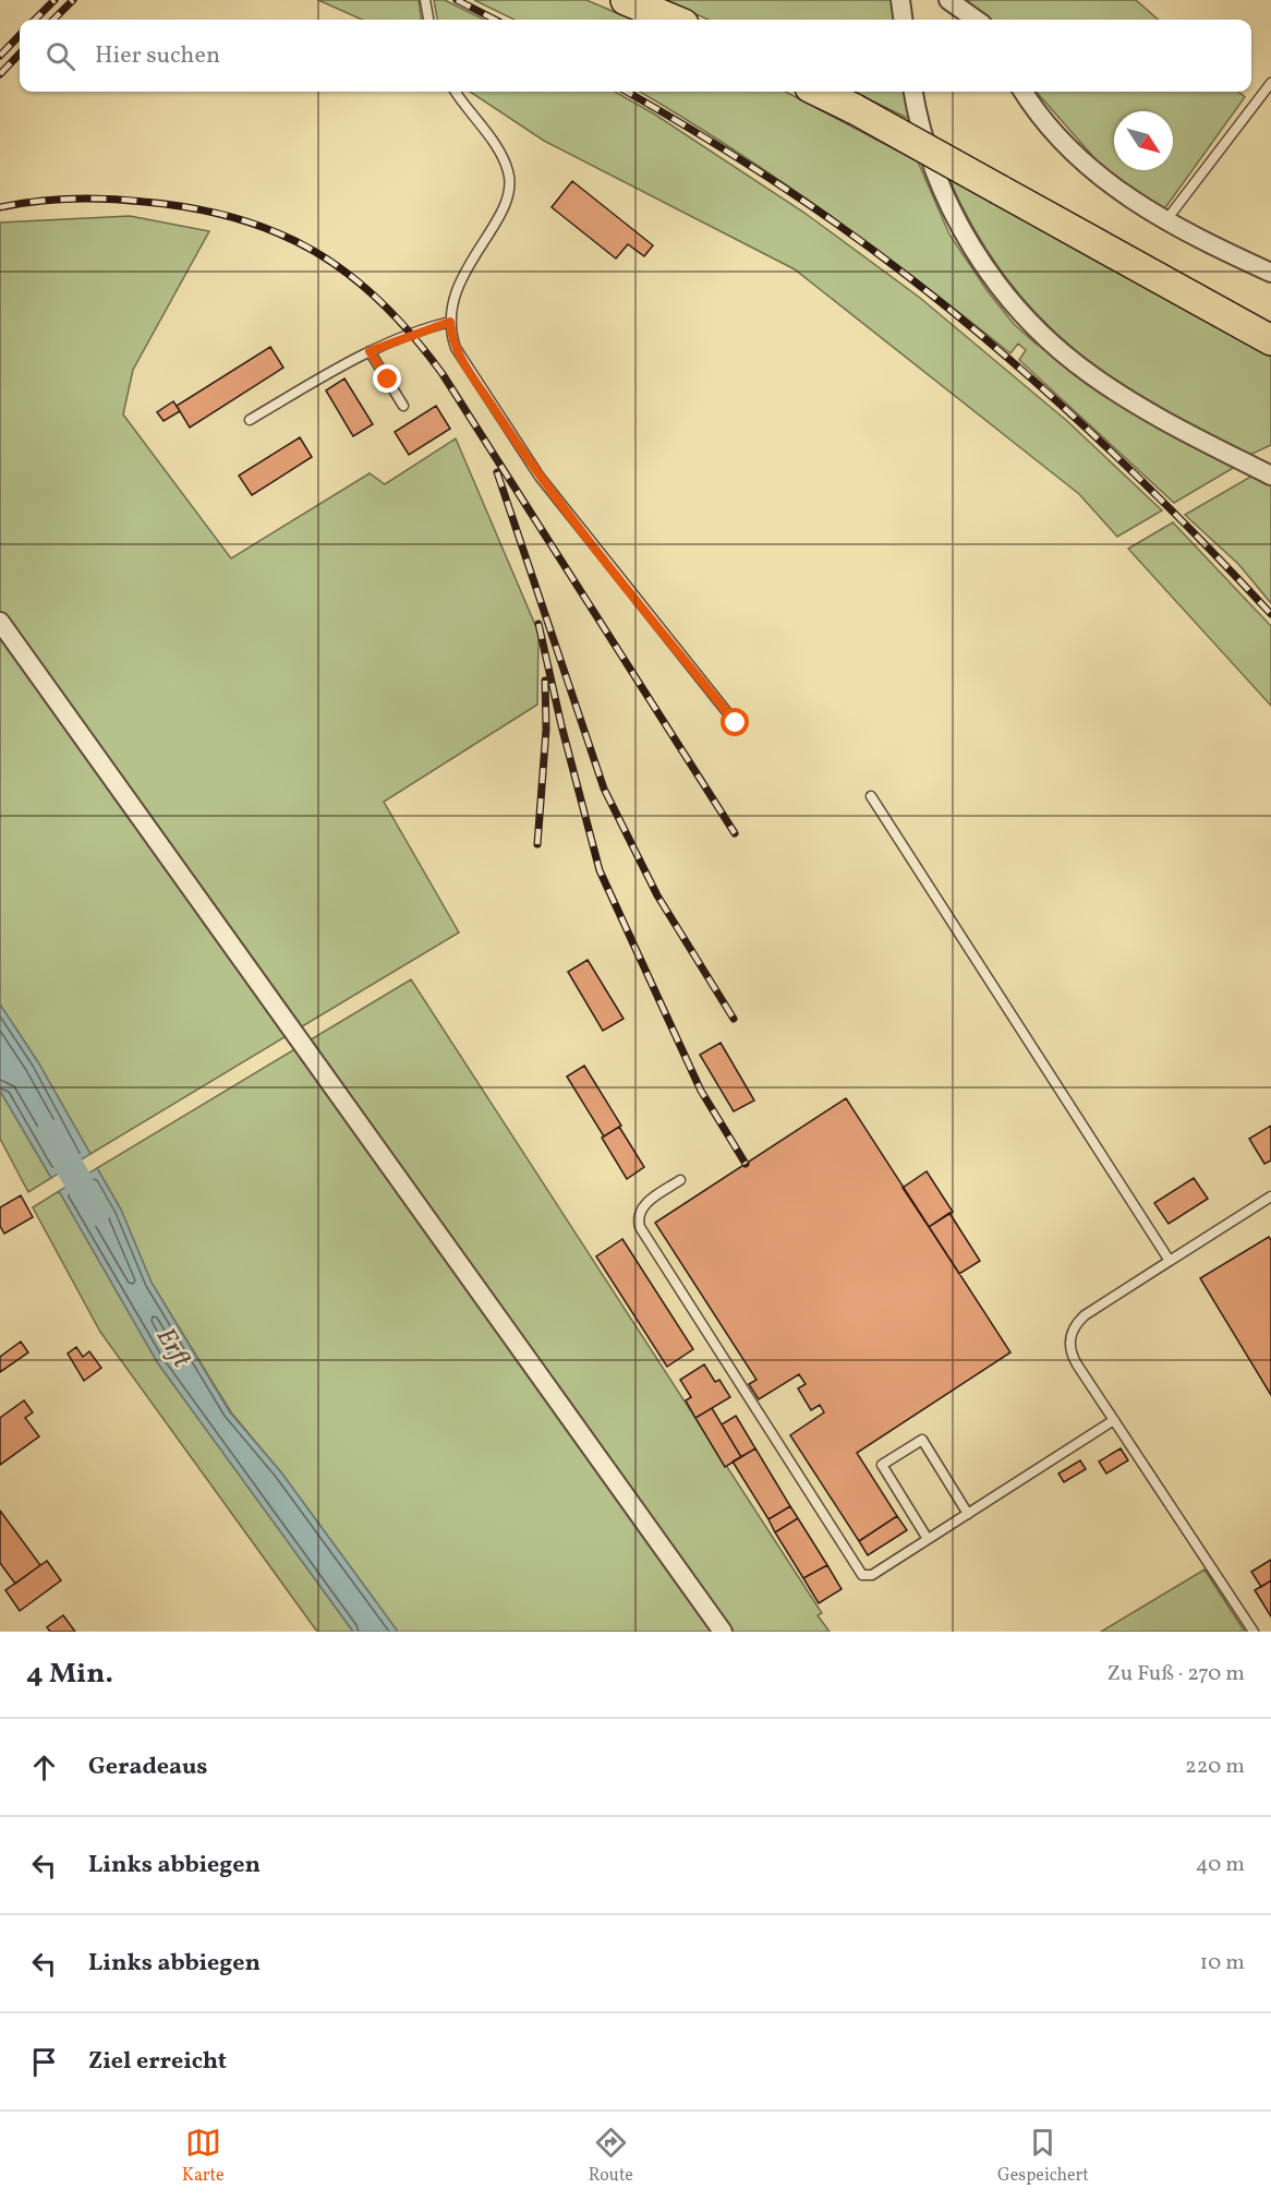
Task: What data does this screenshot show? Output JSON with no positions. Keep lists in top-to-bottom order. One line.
{"water":["Erft"],"north":"bottom right","page":{"search":"Hier suchen","heading":["4 Min.","Zu Fuß · 270 m"],"list":[["Geradeaus","220 m"],["Links abbiegen","40 m"],["Links abbiegen","10 m"],"Ziel erreicht"],"nav":["Karte","Route","Gespeichert"]}}
